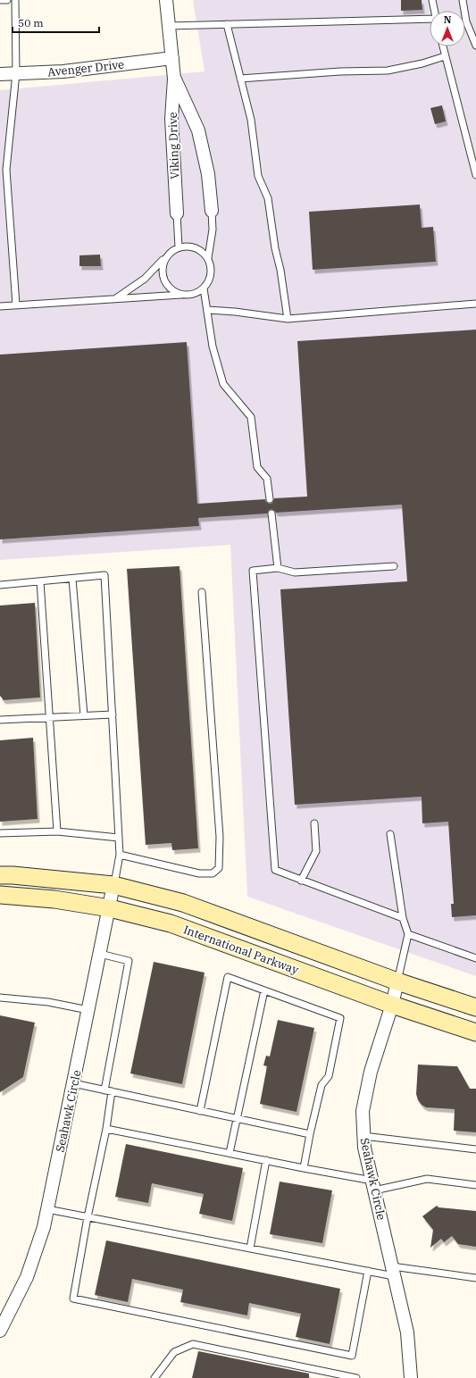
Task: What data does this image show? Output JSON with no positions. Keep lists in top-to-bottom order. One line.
{"streets":{"main road":["International Parkway"],"street":["Avenger Drive","Viking Drive","Seahawk Circle"]},"crossings":[["Avenger Drive","Viking Drive"],["International Parkway","Seahawk Circle"]],"scale_bar":"50 m","north":"top"}
